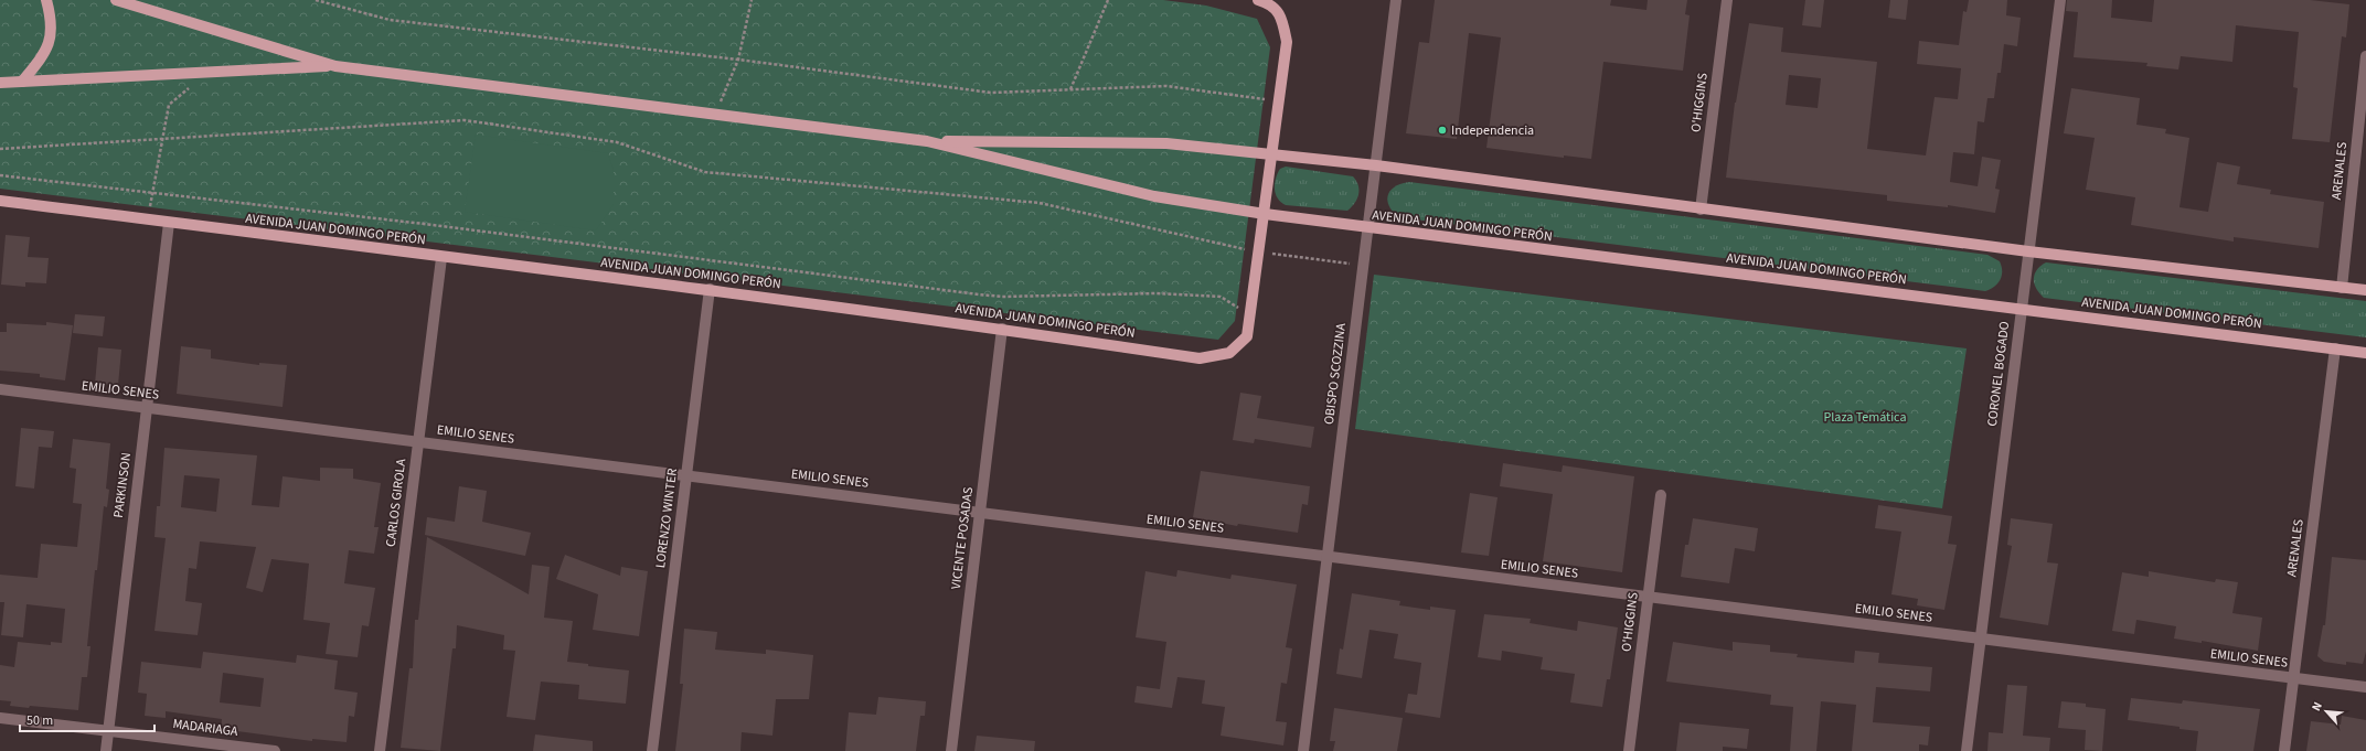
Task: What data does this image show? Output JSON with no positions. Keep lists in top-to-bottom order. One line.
{"streets":{"main road":["AVENIDA JUAN DOMINGO PERÓN"],"street":["O'HIGGINS","ARENALES","OBISPO SCOZZINA","CORONEL BOGADO","EMILIO SENES","PARKINSON","CARLOS GIROLA","LORENZO WINTER","VICENTE POSADAS","MADARIAGA"]},"crossings":[["O'HIGGINS","AVENIDA JUAN DOMINGO PERÓN"],["O'HIGGINS","EMILIO SENES"],["ARENALES","AVENIDA JUAN DOMINGO PERÓN"],["ARENALES","EMILIO SENES"],["AVENIDA JUAN DOMINGO PERÓN","OBISPO SCOZZINA"],["AVENIDA JUAN DOMINGO PERÓN","CORONEL BOGADO"],["AVENIDA JUAN DOMINGO PERÓN","PARKINSON"],["AVENIDA JUAN DOMINGO PERÓN","CARLOS GIROLA"],["AVENIDA JUAN DOMINGO PERÓN","LORENZO WINTER"],["AVENIDA JUAN DOMINGO PERÓN","VICENTE POSADAS"],["OBISPO SCOZZINA","EMILIO SENES"],["CORONEL BOGADO","EMILIO SENES"],["EMILIO SENES","PARKINSON"],["EMILIO SENES","CARLOS GIROLA"],["EMILIO SENES","LORENZO WINTER"],["EMILIO SENES","VICENTE POSADAS"],["PARKINSON","MADARIAGA"]],"parks":["Plaza Temática"],"places":["Independencia"],"scale_bar":"50 m","north":"top left"}
